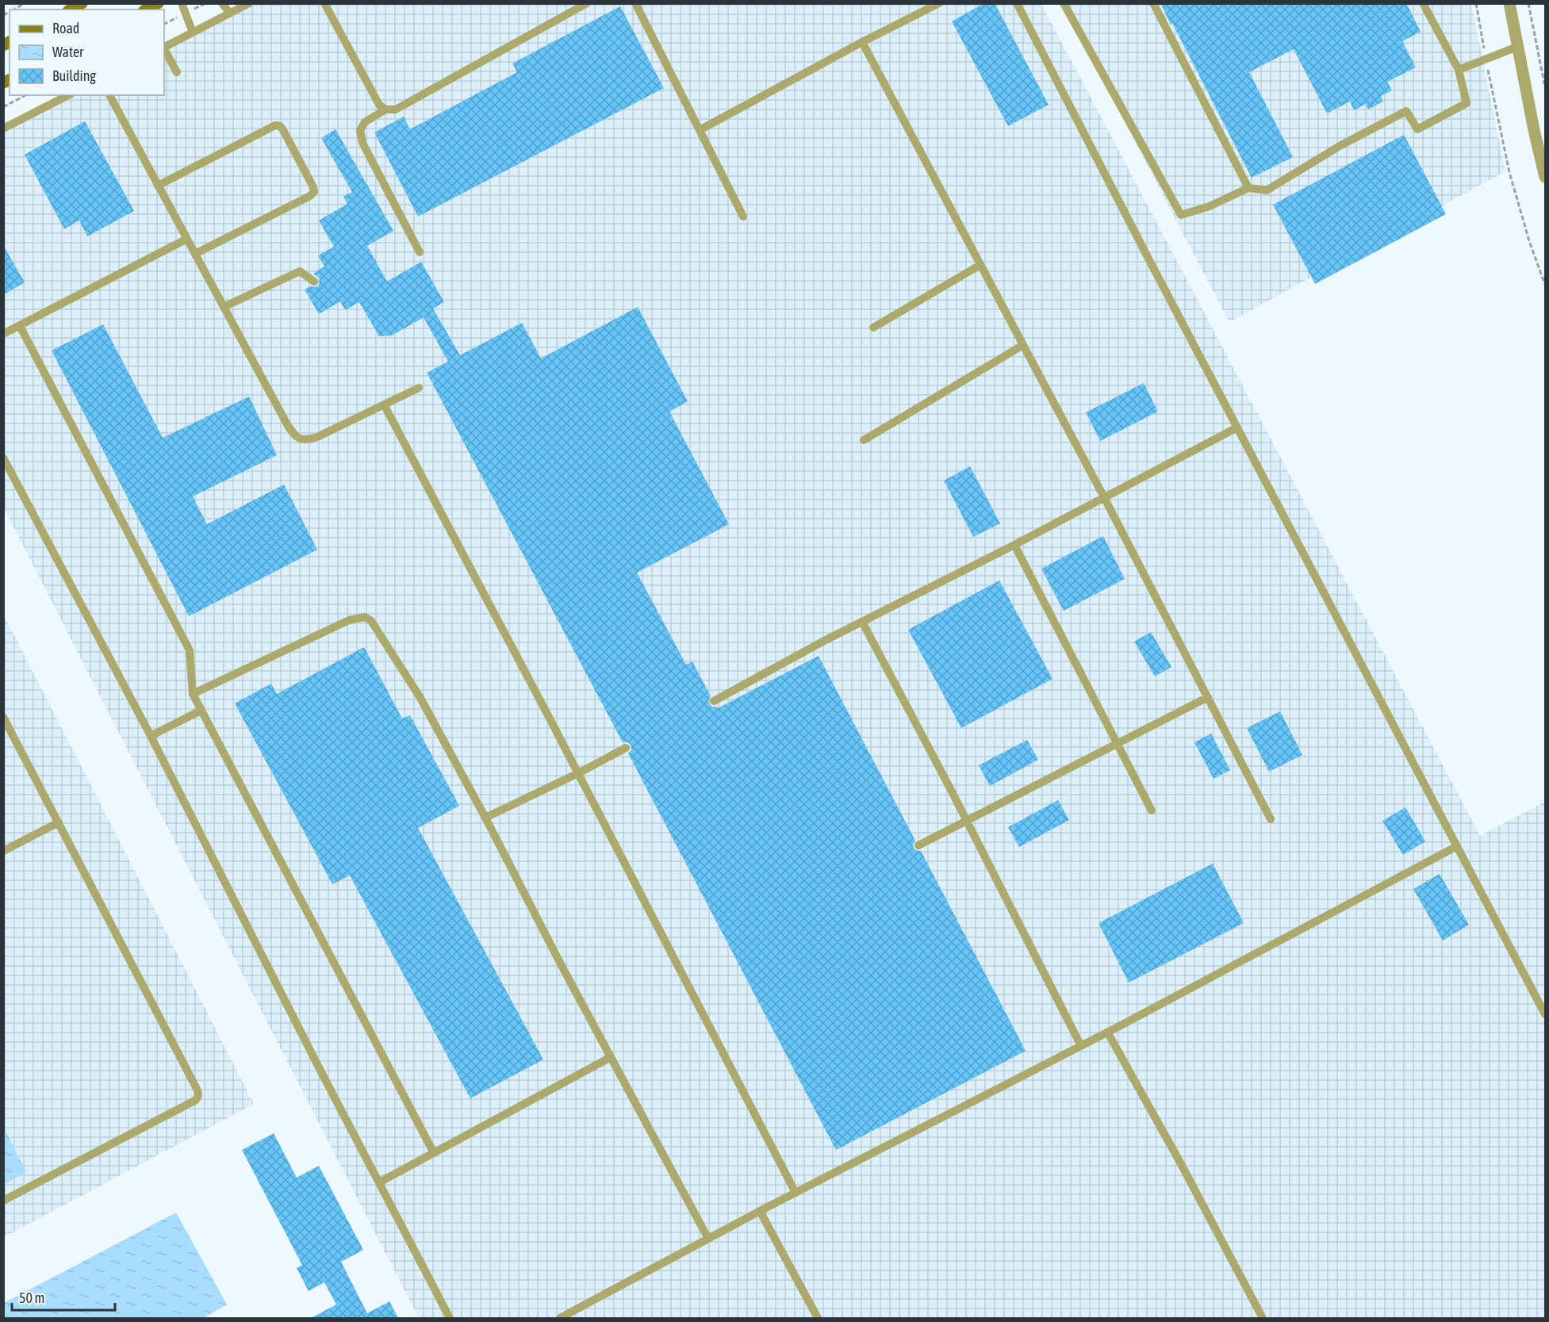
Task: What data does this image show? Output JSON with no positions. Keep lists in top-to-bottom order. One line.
{"legend":["Road","Water","Building"],"scale_bar":"50 m"}
